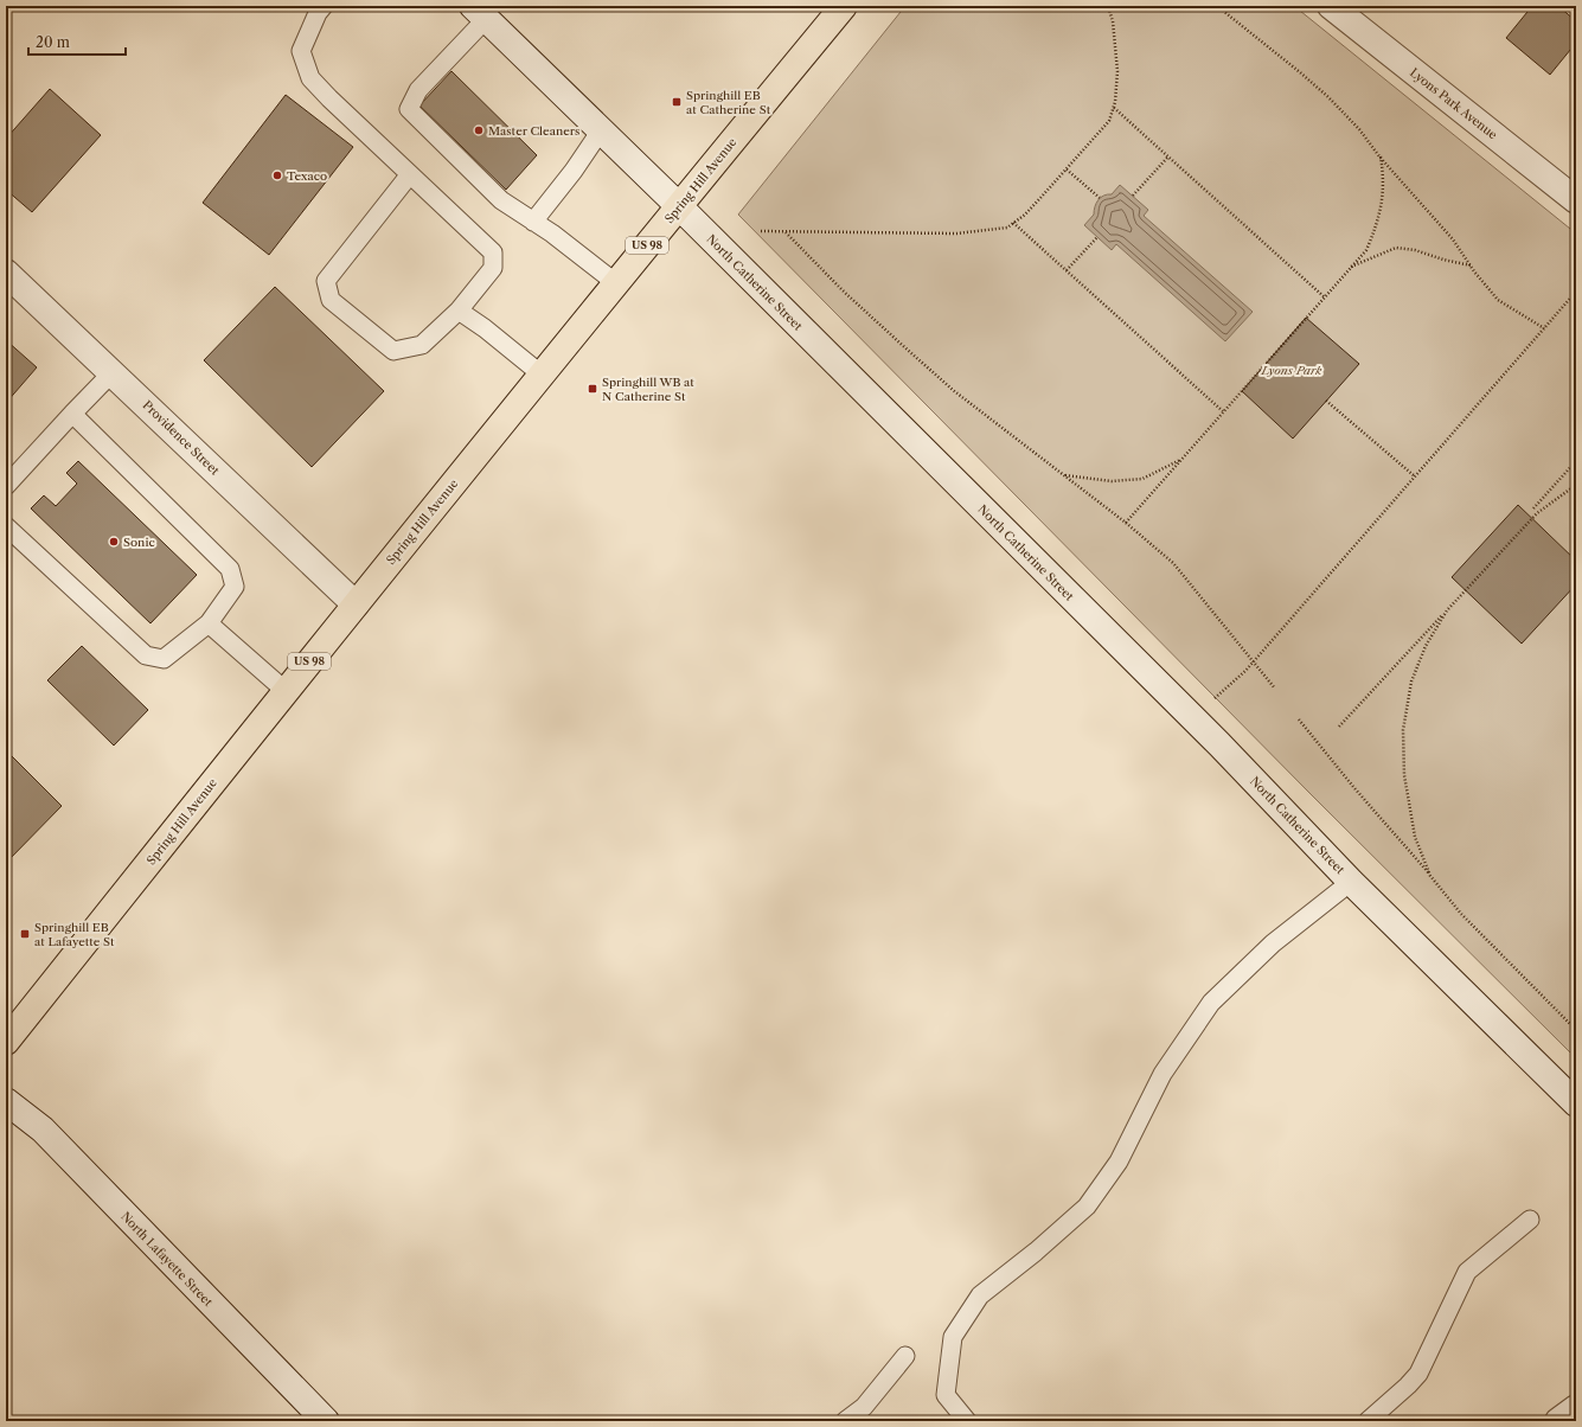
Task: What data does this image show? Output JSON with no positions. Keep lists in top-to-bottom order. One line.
{"streets":{"main road":["Spring Hill Avenue","US 98"],"street":["Lyons Park Avenue","North Catherine Street","Providence Street","North Lafayette Street"]},"crossings":[["Spring Hill Avenue","North Catherine Street"],["Spring Hill Avenue","Providence Street"]],"parks":["Lyons Park"],"places":{"transit":["Springhill EB at Catherine St","Springhill WB at N Catherine St","Springhill EB at Lafayette St"],"other":["Master Cleaners","Texaco","Sonic"]},"scale_bar":"20 m"}
